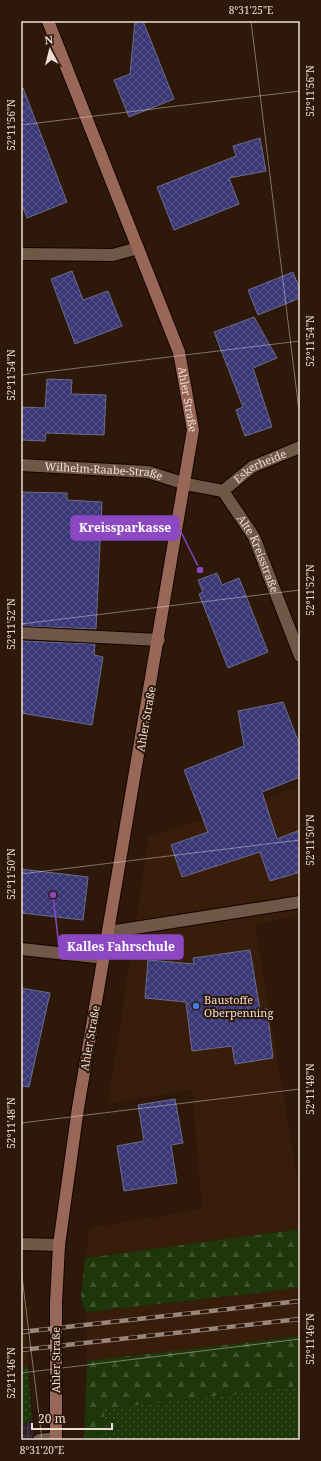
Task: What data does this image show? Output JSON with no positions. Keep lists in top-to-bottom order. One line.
{"streets":{"main road":["Ahler Straße"],"street":["Eskerheide","Wilhelm-Raabe-Straße","Alte Kreisstraße"]},"crossings":[["Ahler Straße","Wilhelm-Raabe-Straße"],["Eskerheide","Alte Kreisstraße"]],"places":["Kreissparkasse","Kalles Fahrschule","Baustoffe Oberpenning"],"scale_bar":"20 m","north":"top","coordinates":["8°31'25\"E","52°11'56\"N","52°11'54\"N","52°11'52\"N","52°11'50\"N","52°11'48\"N","52°11'46\"N","8°31'20\"E"]}
